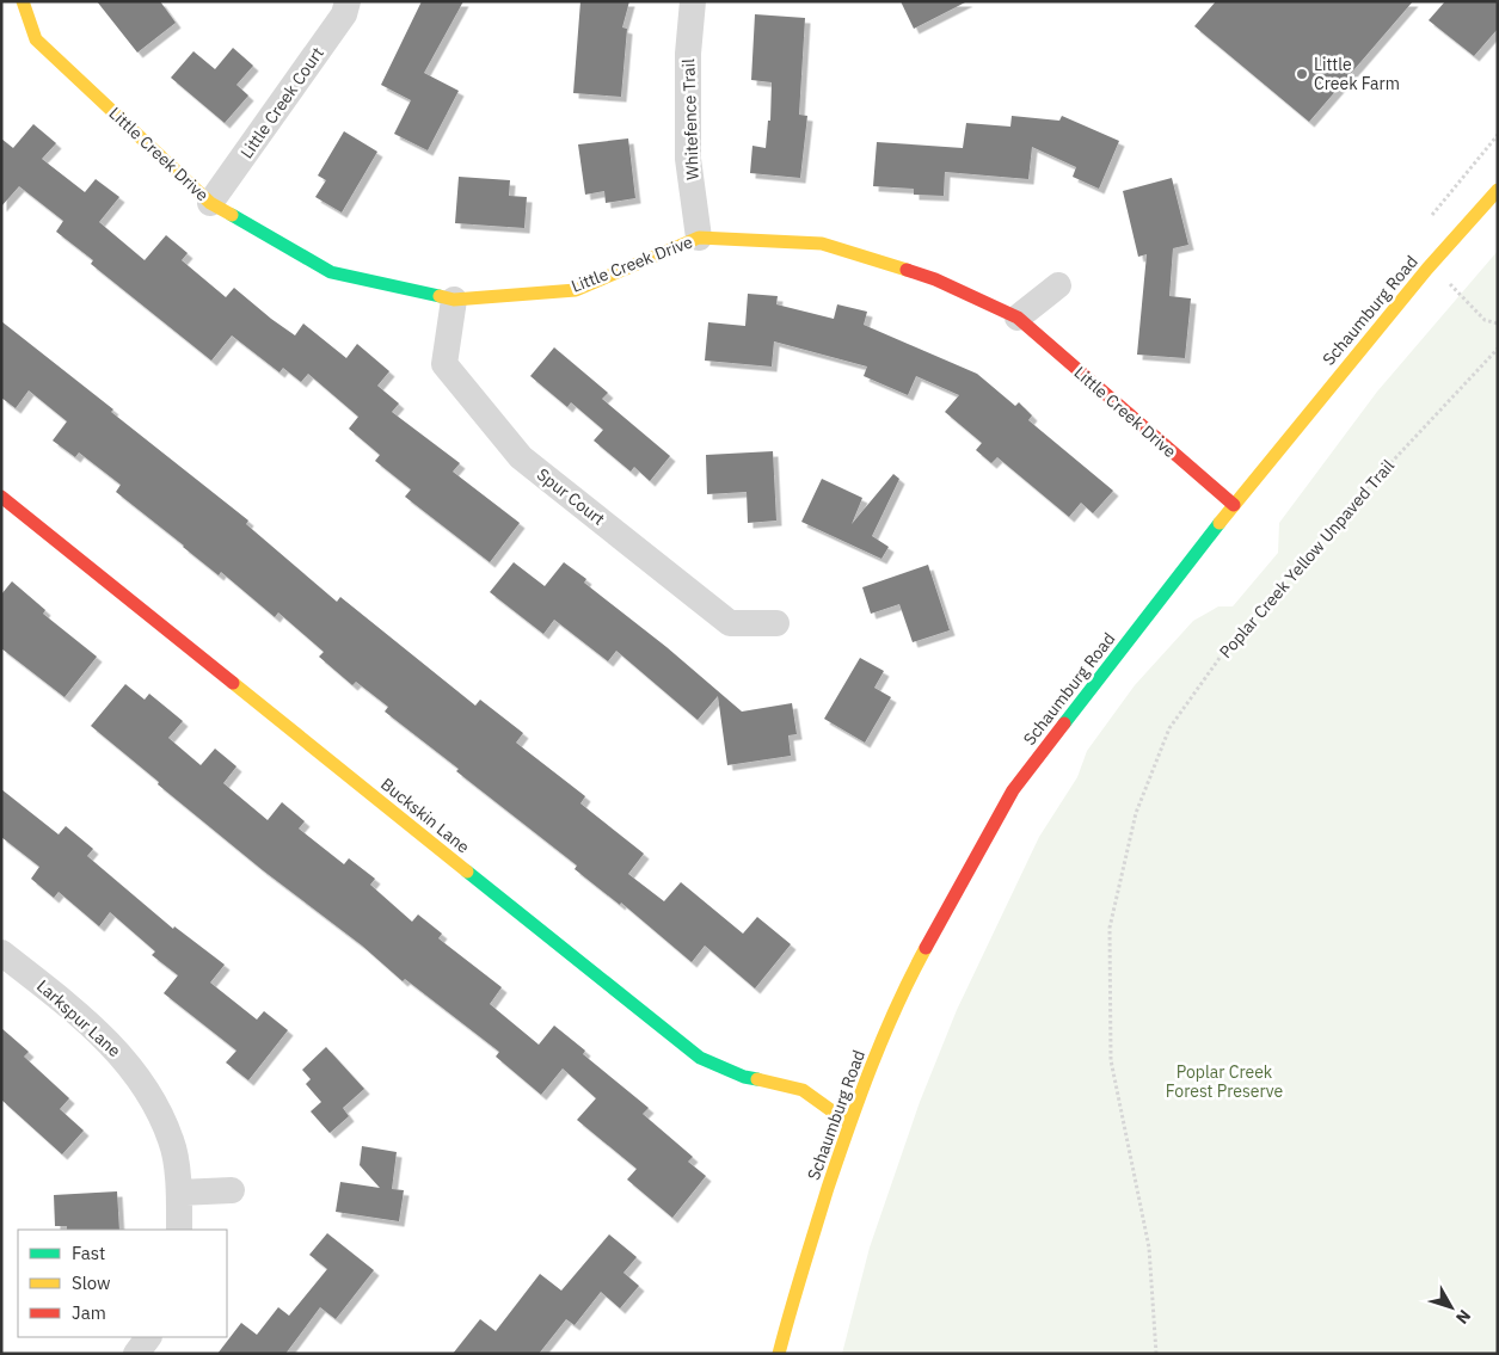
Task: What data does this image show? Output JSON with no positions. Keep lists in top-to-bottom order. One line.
{"streets":{"street":["Little Creek Court","Whitefence Trail","Little Creek Drive","Schaumburg Road","Spur Court","Buckskin Lane","Larkspur Lane"],"path":["Poplar Creek Yellow Unpaved Trail"]},"crossings":[["Little Creek Court","Little Creek Drive"],["Whitefence Trail","Little Creek Drive"],["Little Creek Drive","Schaumburg Road"],["Little Creek Drive","Spur Court"],["Schaumburg Road","Buckskin Lane"]],"parks":["Poplar Creek Forest Preserve"],"places":["Little Creek Farm"],"legend":["Fast","Slow","Jam"],"north":"bottom right"}
